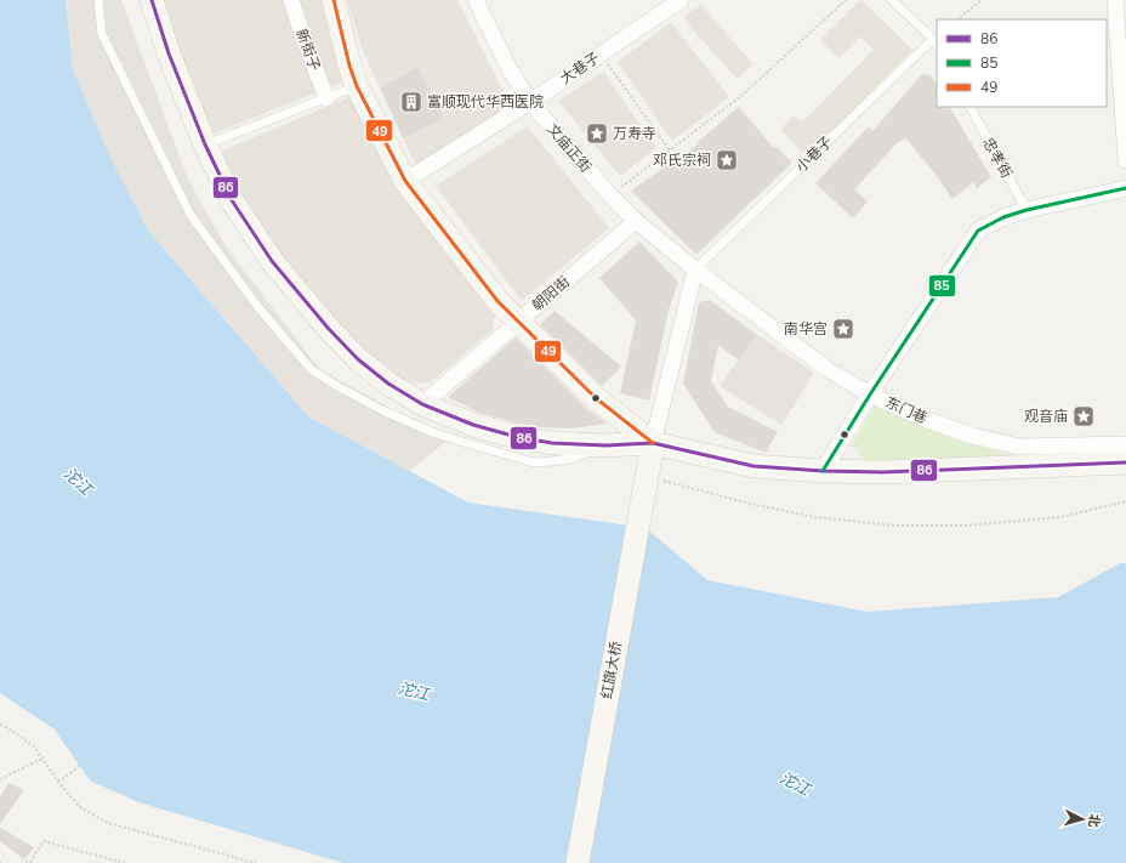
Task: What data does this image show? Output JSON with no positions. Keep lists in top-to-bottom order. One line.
{"streets":{"street":["新街子","大巷子","文庙正街","朝阳街","东门巷","红旗大桥"],"lane":["小巷子","忠孝街"]},"crossings":[["大巷子","文庙正街"],["文庙正街","小巷子"],["文庙正街","朝阳街"],["文庙正街","东门巷"],["小巷子","东门巷"]],"water":["沱江"],"places":{"building":["富顺现代华西医院"],"place":["万寿寺","邓氏宗祠","南华宫","观音庙"]},"lines":["transit line 86","transit line 49","transit line 85"],"legend":["86","85","49"],"north":"right"}
